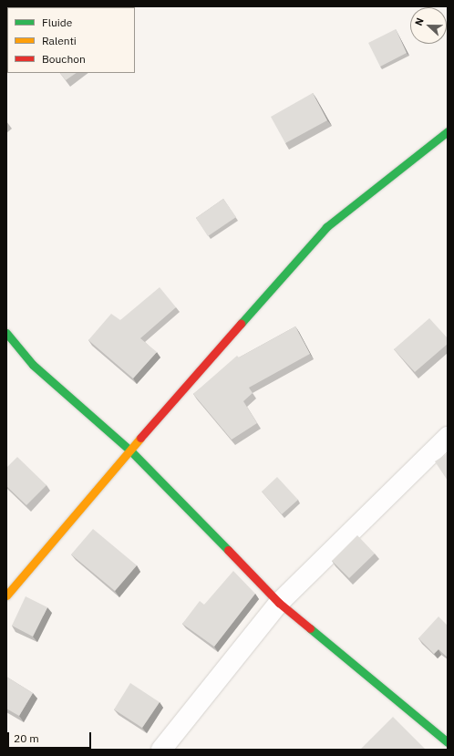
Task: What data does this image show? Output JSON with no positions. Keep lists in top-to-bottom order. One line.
{"legend":["Fluide","Ralenti","Bouchon"],"scale_bar":"20 m","north":"left"}
